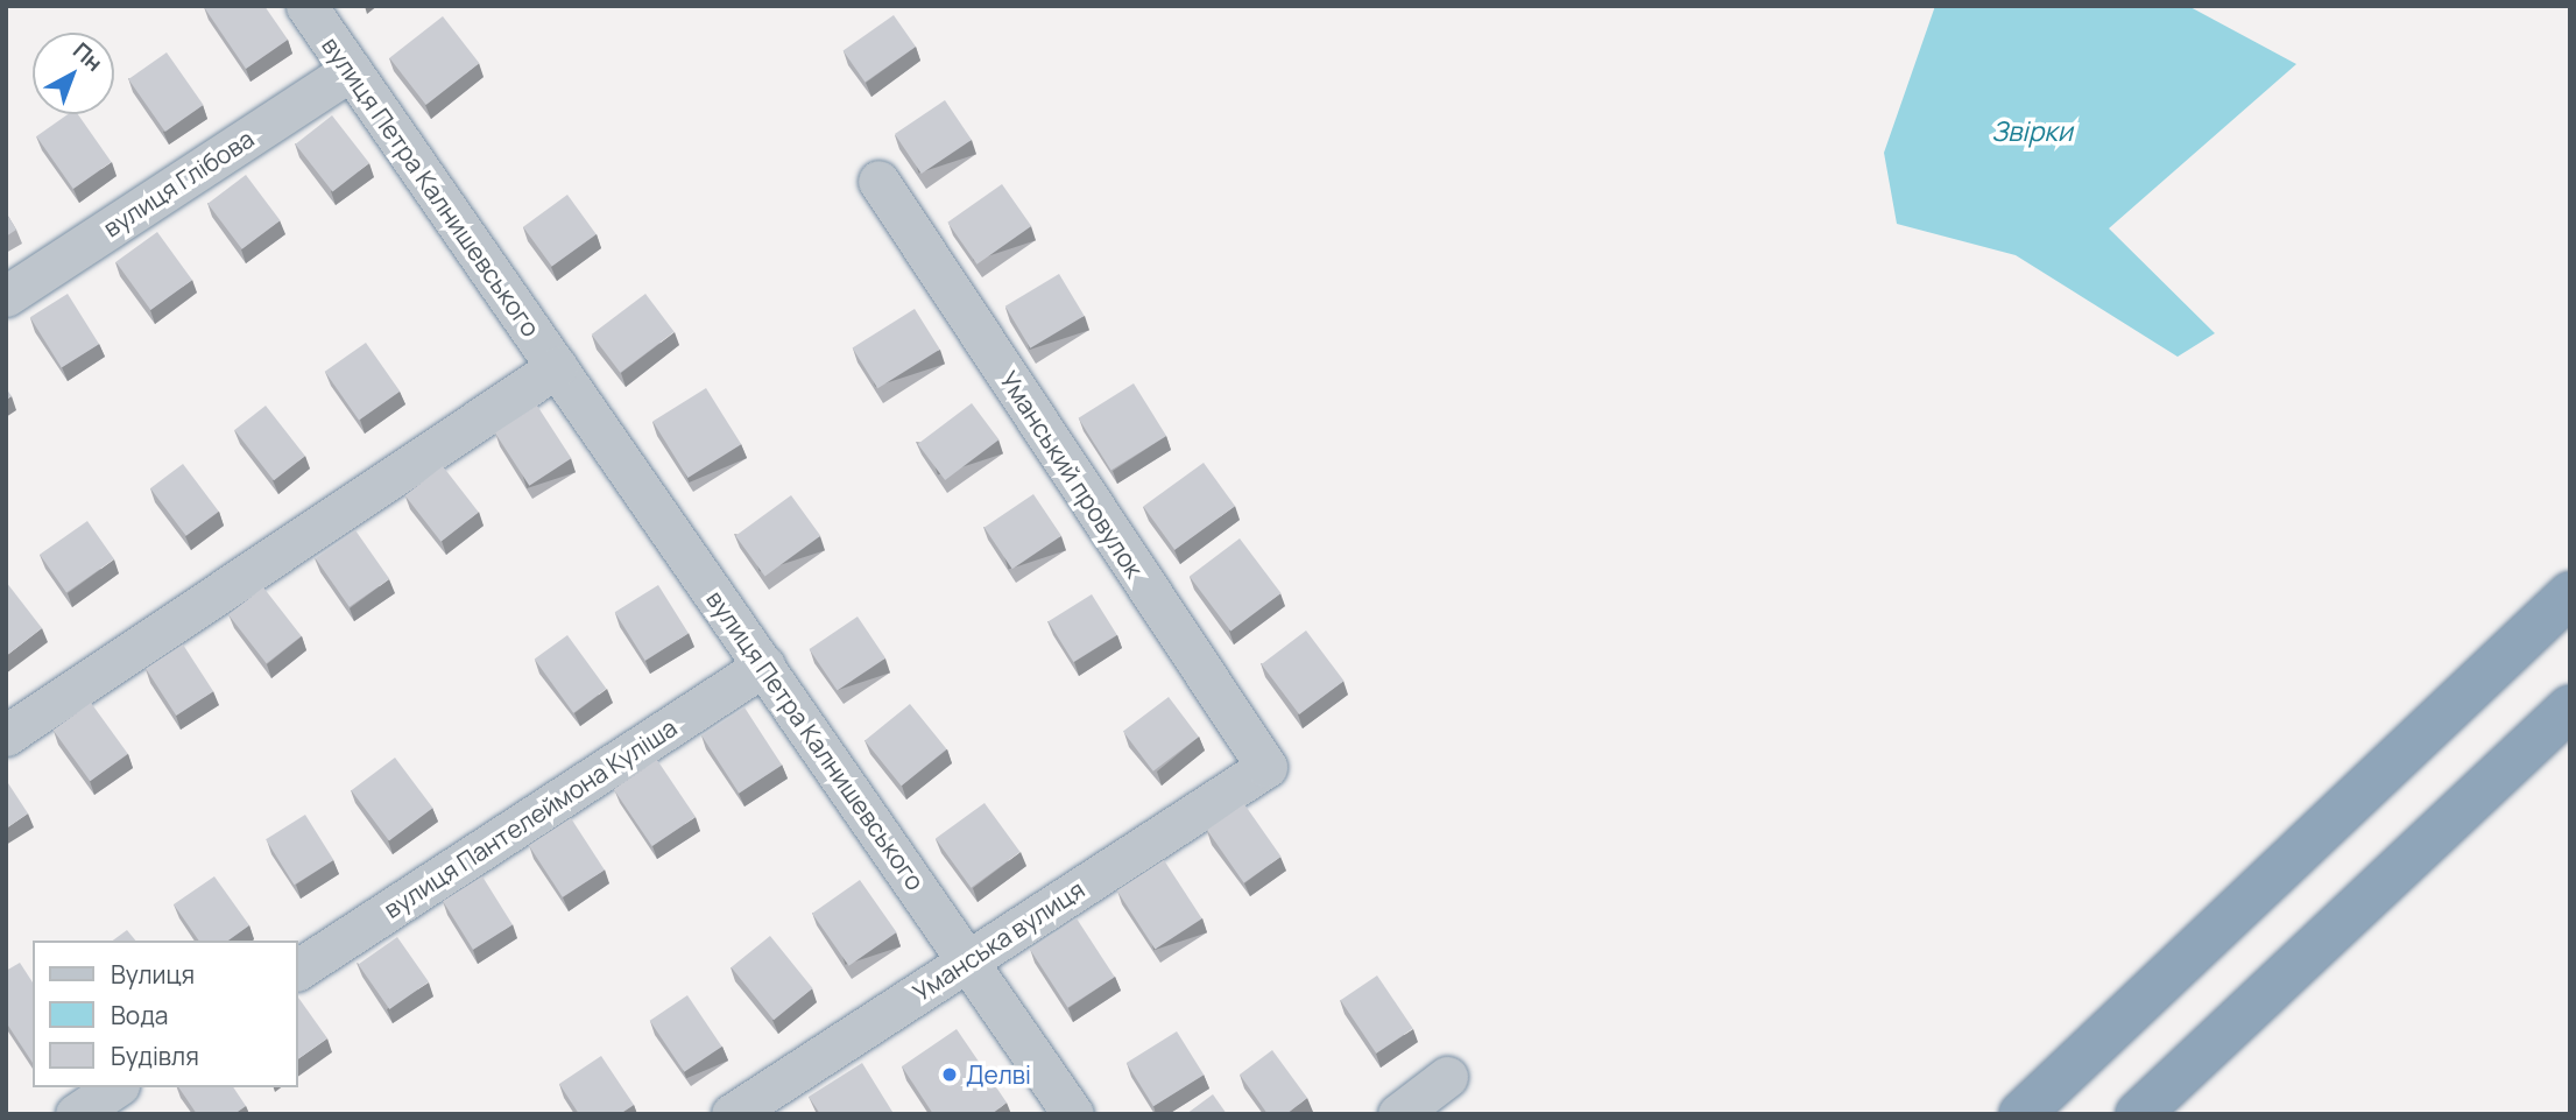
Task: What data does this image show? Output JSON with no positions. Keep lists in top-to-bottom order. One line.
{"streets":{"street":["вулиця Глібова","вулиця Петра Калнишевського","Уманський провулок","вулиця Пантелеймона Куліша","Уманська вулиця"]},"crossings":[["вулиця Глібова","вулиця Петра Калнишевського"],["вулиця Петра Калнишевського","вулиця Пантелеймона Куліша"],["вулиця Петра Калнишевського","Уманська вулиця"],["Уманський провулок","Уманська вулиця"]],"water":["Звірки"],"places":["Делві"],"legend":["Вулиця","Вода","Будівля"],"north":"top right"}
